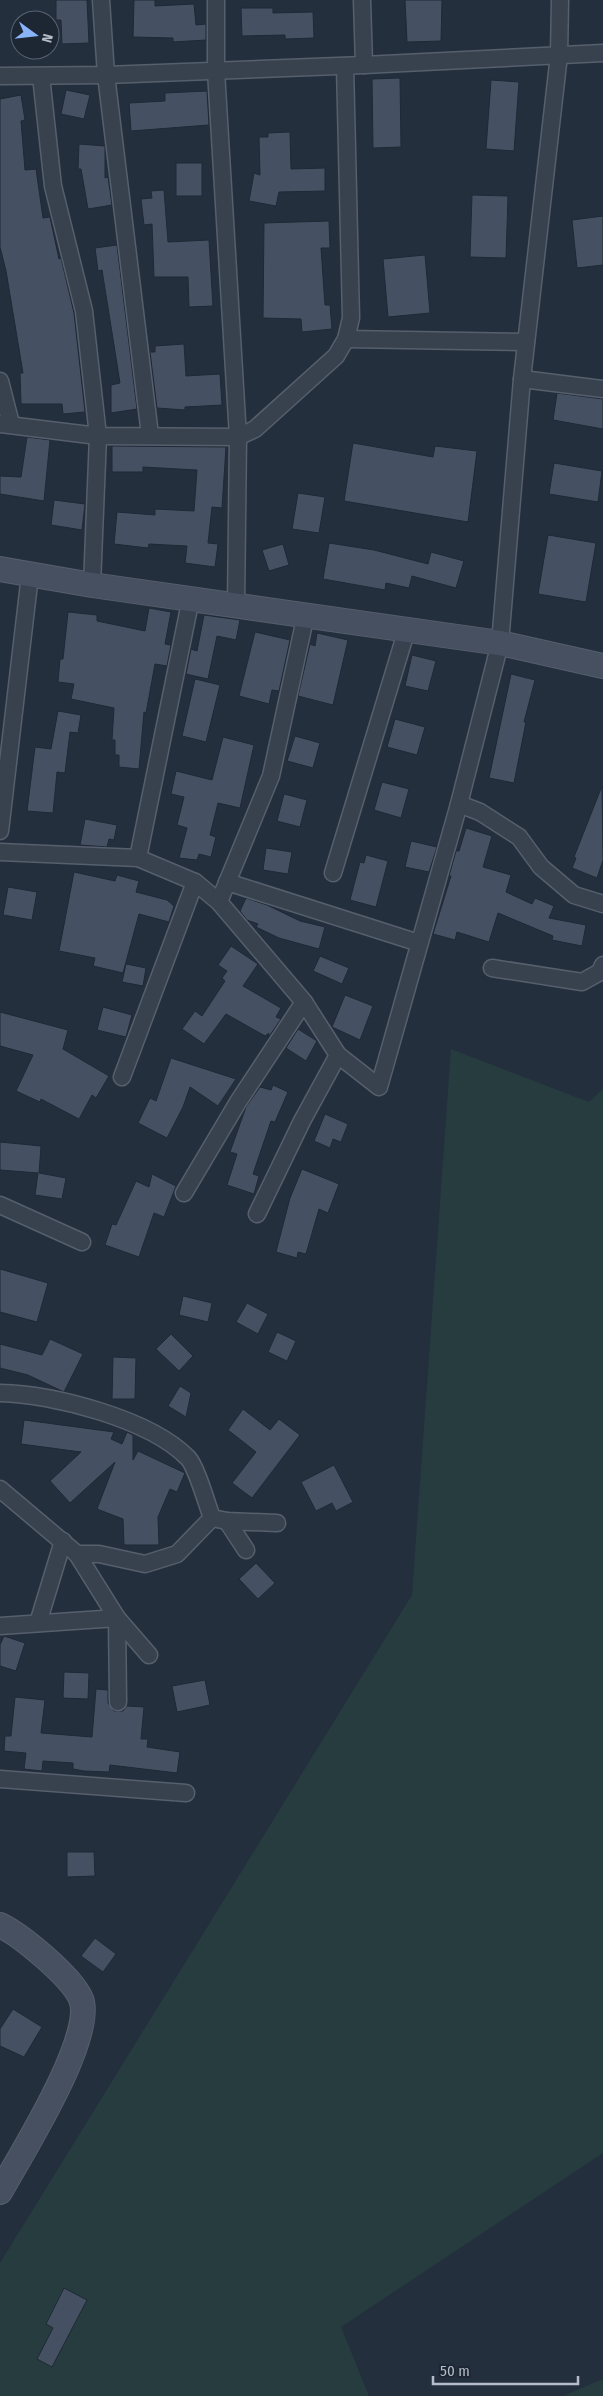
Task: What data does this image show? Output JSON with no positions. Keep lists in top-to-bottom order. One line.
{"scale_bar":"50 m","north":"right"}
